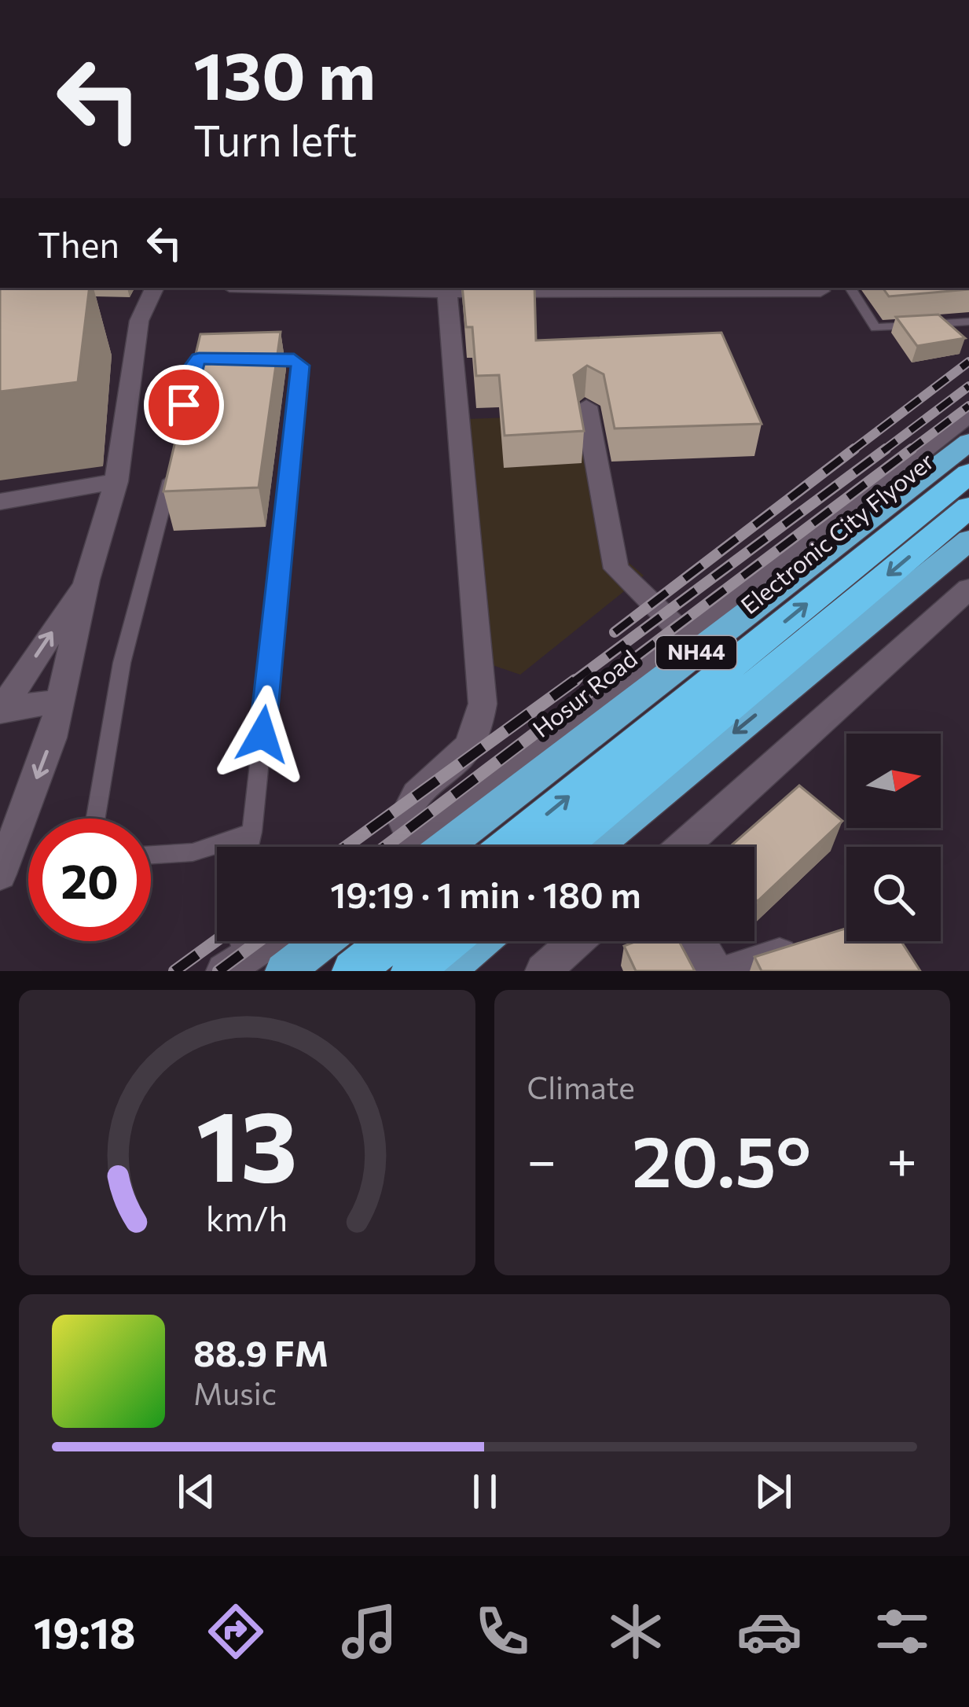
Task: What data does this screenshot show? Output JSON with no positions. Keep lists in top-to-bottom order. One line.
{"streets":{"highway":["Electronic City Flyover","NH44","Hosur Road"]},"north":"right","page":{"turn":["130 m","Turn left"],"then":"Then","limit":"20","trip":"19:19 · 1 min · 180 m","tile":"Climate","heat":["−","20.5°","+"],"song":["88.9 FM","Music"],"tabs":"19:18","gauge":["13","km/h"]}}
